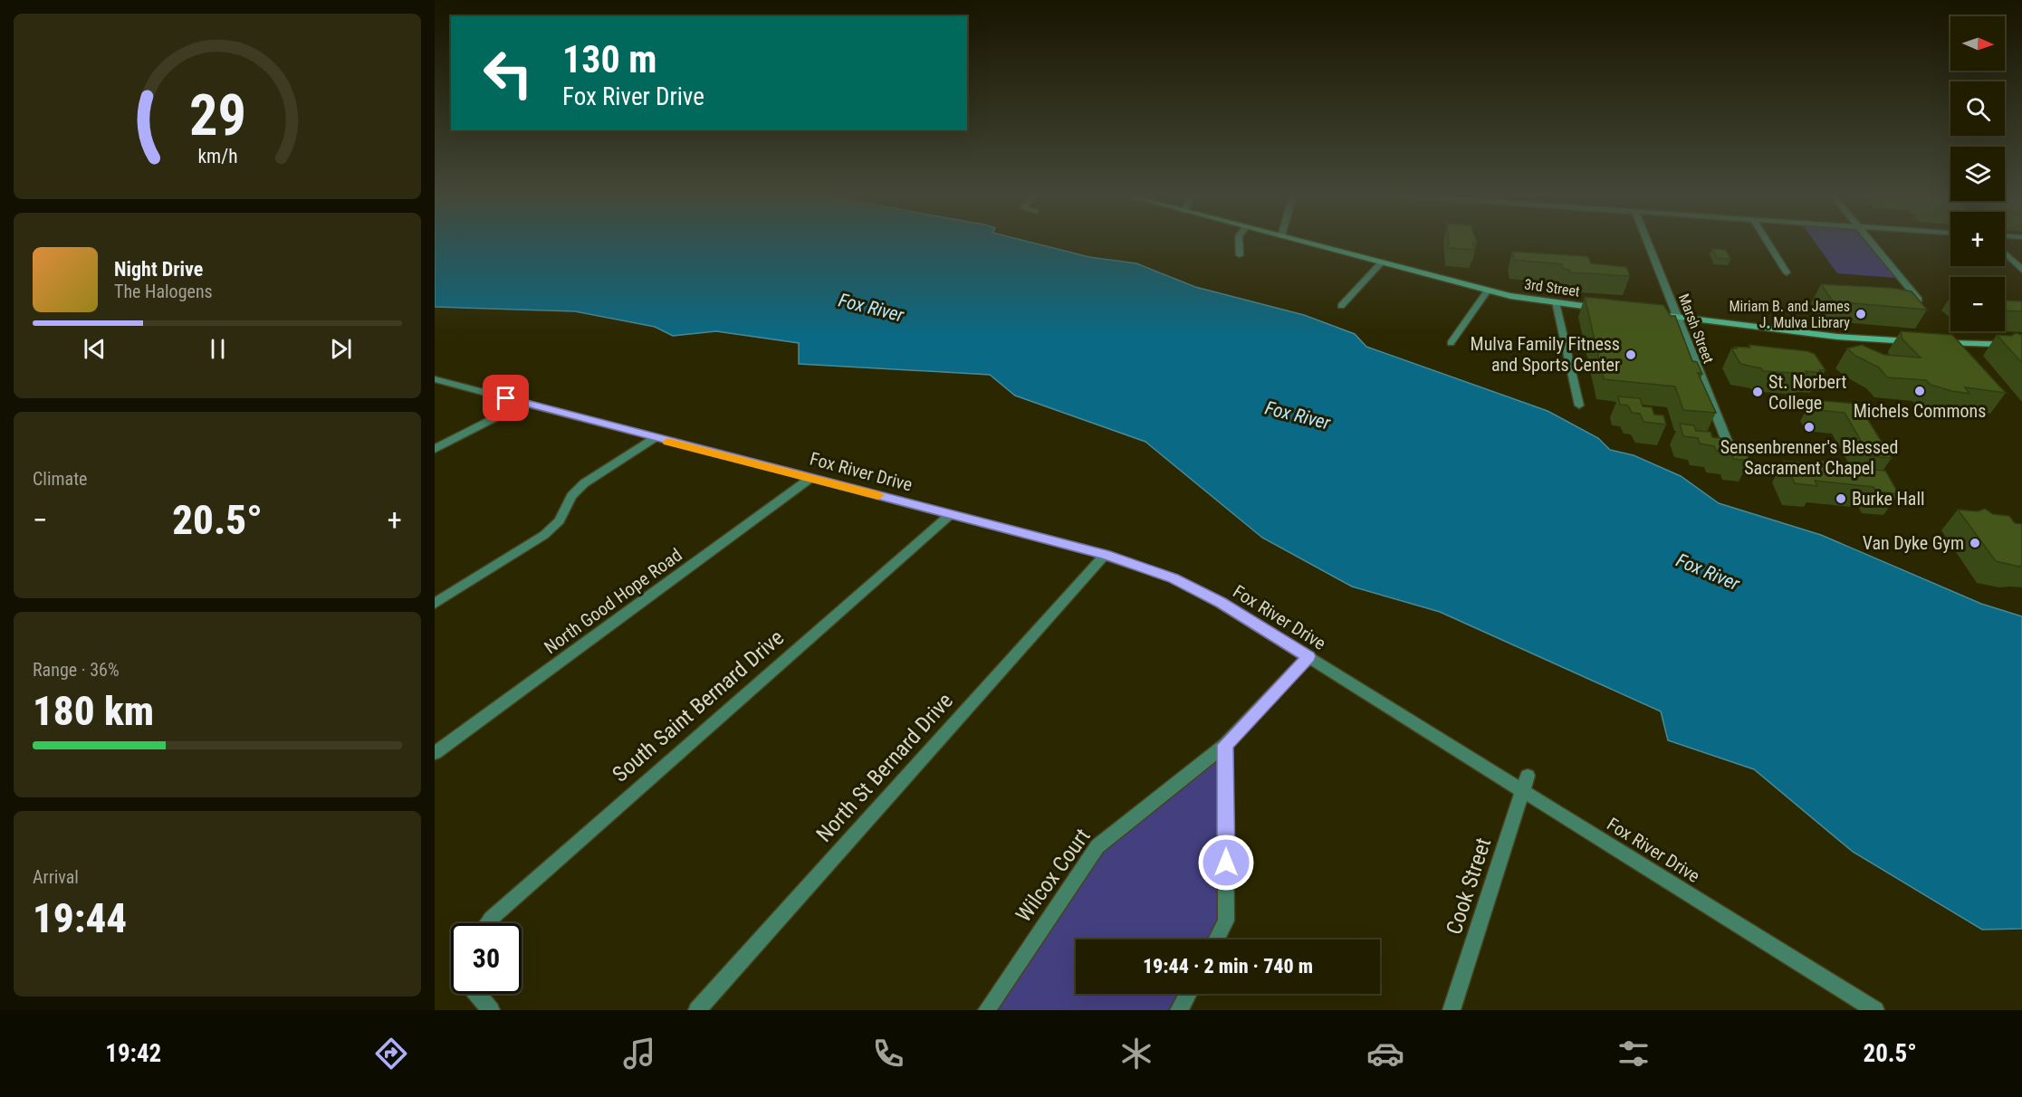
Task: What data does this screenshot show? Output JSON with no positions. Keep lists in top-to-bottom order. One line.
{"streets":{"main road":["3rd Street"],"street":["Marsh Street","Fox River Drive","North Good Hope Road","South Saint Bernard Drive","North St Bernard Drive","Wilcox Court","Cook Street"]},"crossings":[["Fox River Drive","North Good Hope Road"],["Fox River Drive","South Saint Bernard Drive"],["Fox River Drive","North St Bernard Drive"],["Fox River Drive","Wilcox Court"],["Fox River Drive","Cook Street"]],"water":["Fox River"],"places":["Miriam B. and James J. Mulva Library","Mulva Family Fitness and Sports Center","Michels Commons","St. Norbert College","Sensenbrenner's Blessed Sacrament Chapel","Burke Hall","Van Dyke Gym"],"north":"right","page":{"map_buttons":["+","−"],"turn":["130 m","Fox River Drive"],"song":["Night Drive","The Halogens"],"tile":["Climate",["Range · 36%","180 km"],["Arrival","19:44"]],"heat":["−","20.5°","+"],"limit":"30","trip":"19:44 · 2 min · 740 m","tabs":["19:42","20.5°"],"gauge":["29","km/h"]}}
